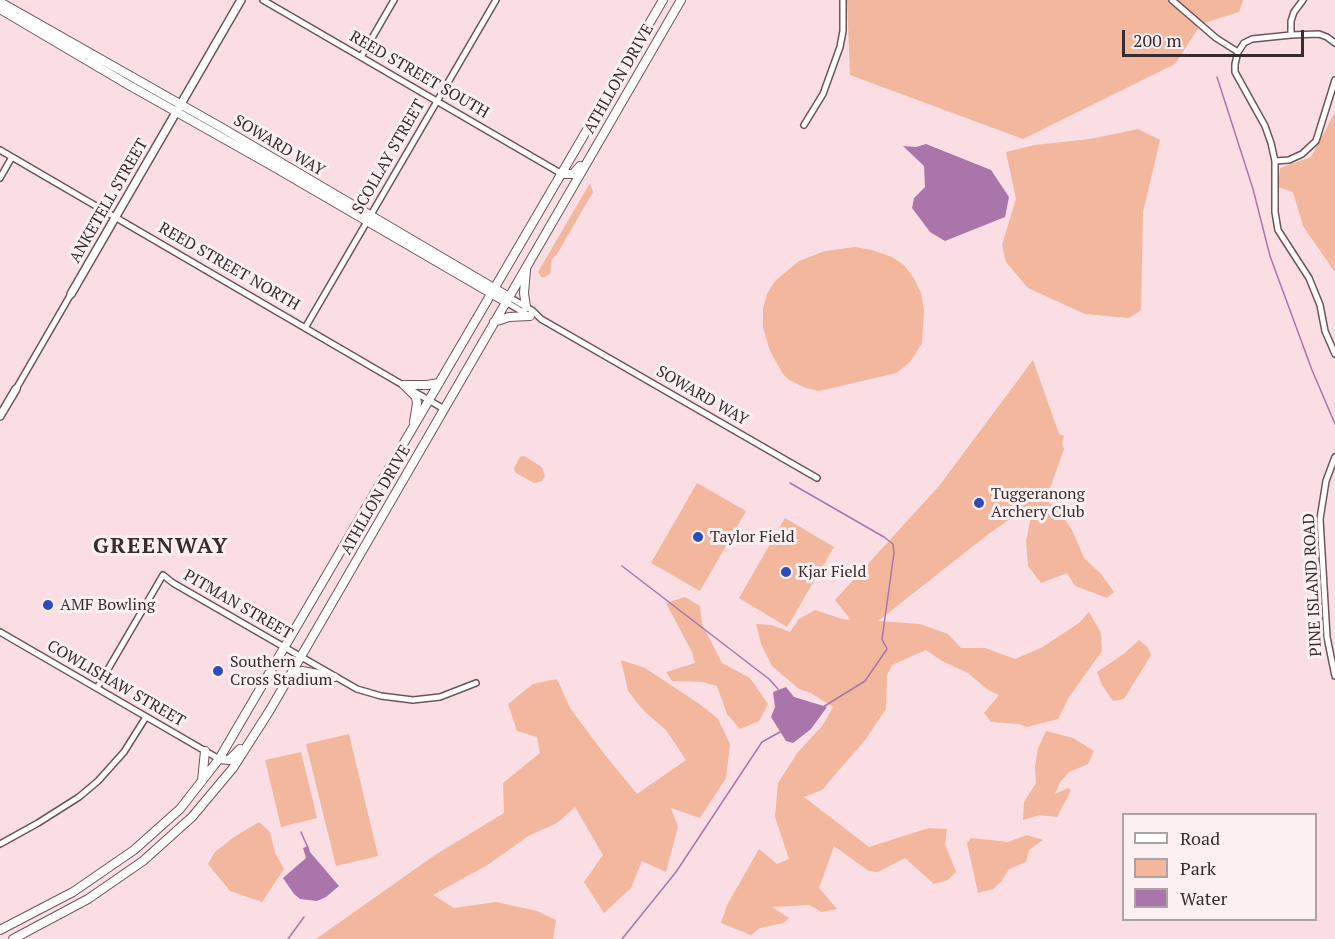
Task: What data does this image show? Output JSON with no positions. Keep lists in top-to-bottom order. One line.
{"streets":{"main road":["ATHLLON DRIVE","SOWARD WAY"],"street":["REED STREET SOUTH","SCOLLAY STREET","ANKETELL STREET","REED STREET NORTH","PINE ISLAND ROAD","PITMAN STREET","COWLISHAW STREET"]},"crossings":[["REED STREET SOUTH","ATHLLON DRIVE"],["REED STREET SOUTH","SCOLLAY STREET"],["ATHLLON DRIVE","SOWARD WAY"],["ATHLLON DRIVE","REED STREET NORTH"],["ATHLLON DRIVE","PITMAN STREET"],["ATHLLON DRIVE","COWLISHAW STREET"],["SOWARD WAY","SCOLLAY STREET"],["SOWARD WAY","ANKETELL STREET"],["SCOLLAY STREET","REED STREET NORTH"],["ANKETELL STREET","REED STREET NORTH"],["PITMAN STREET","COWLISHAW STREET"]],"districts":["GREENWAY"],"places":["Tuggeranong Archery Club","Taylor Field","Kjar Field","AMF Bowling","Southern Cross Stadium"],"legend":["Road","Park","Water"],"scale_bar":"200 m"}
